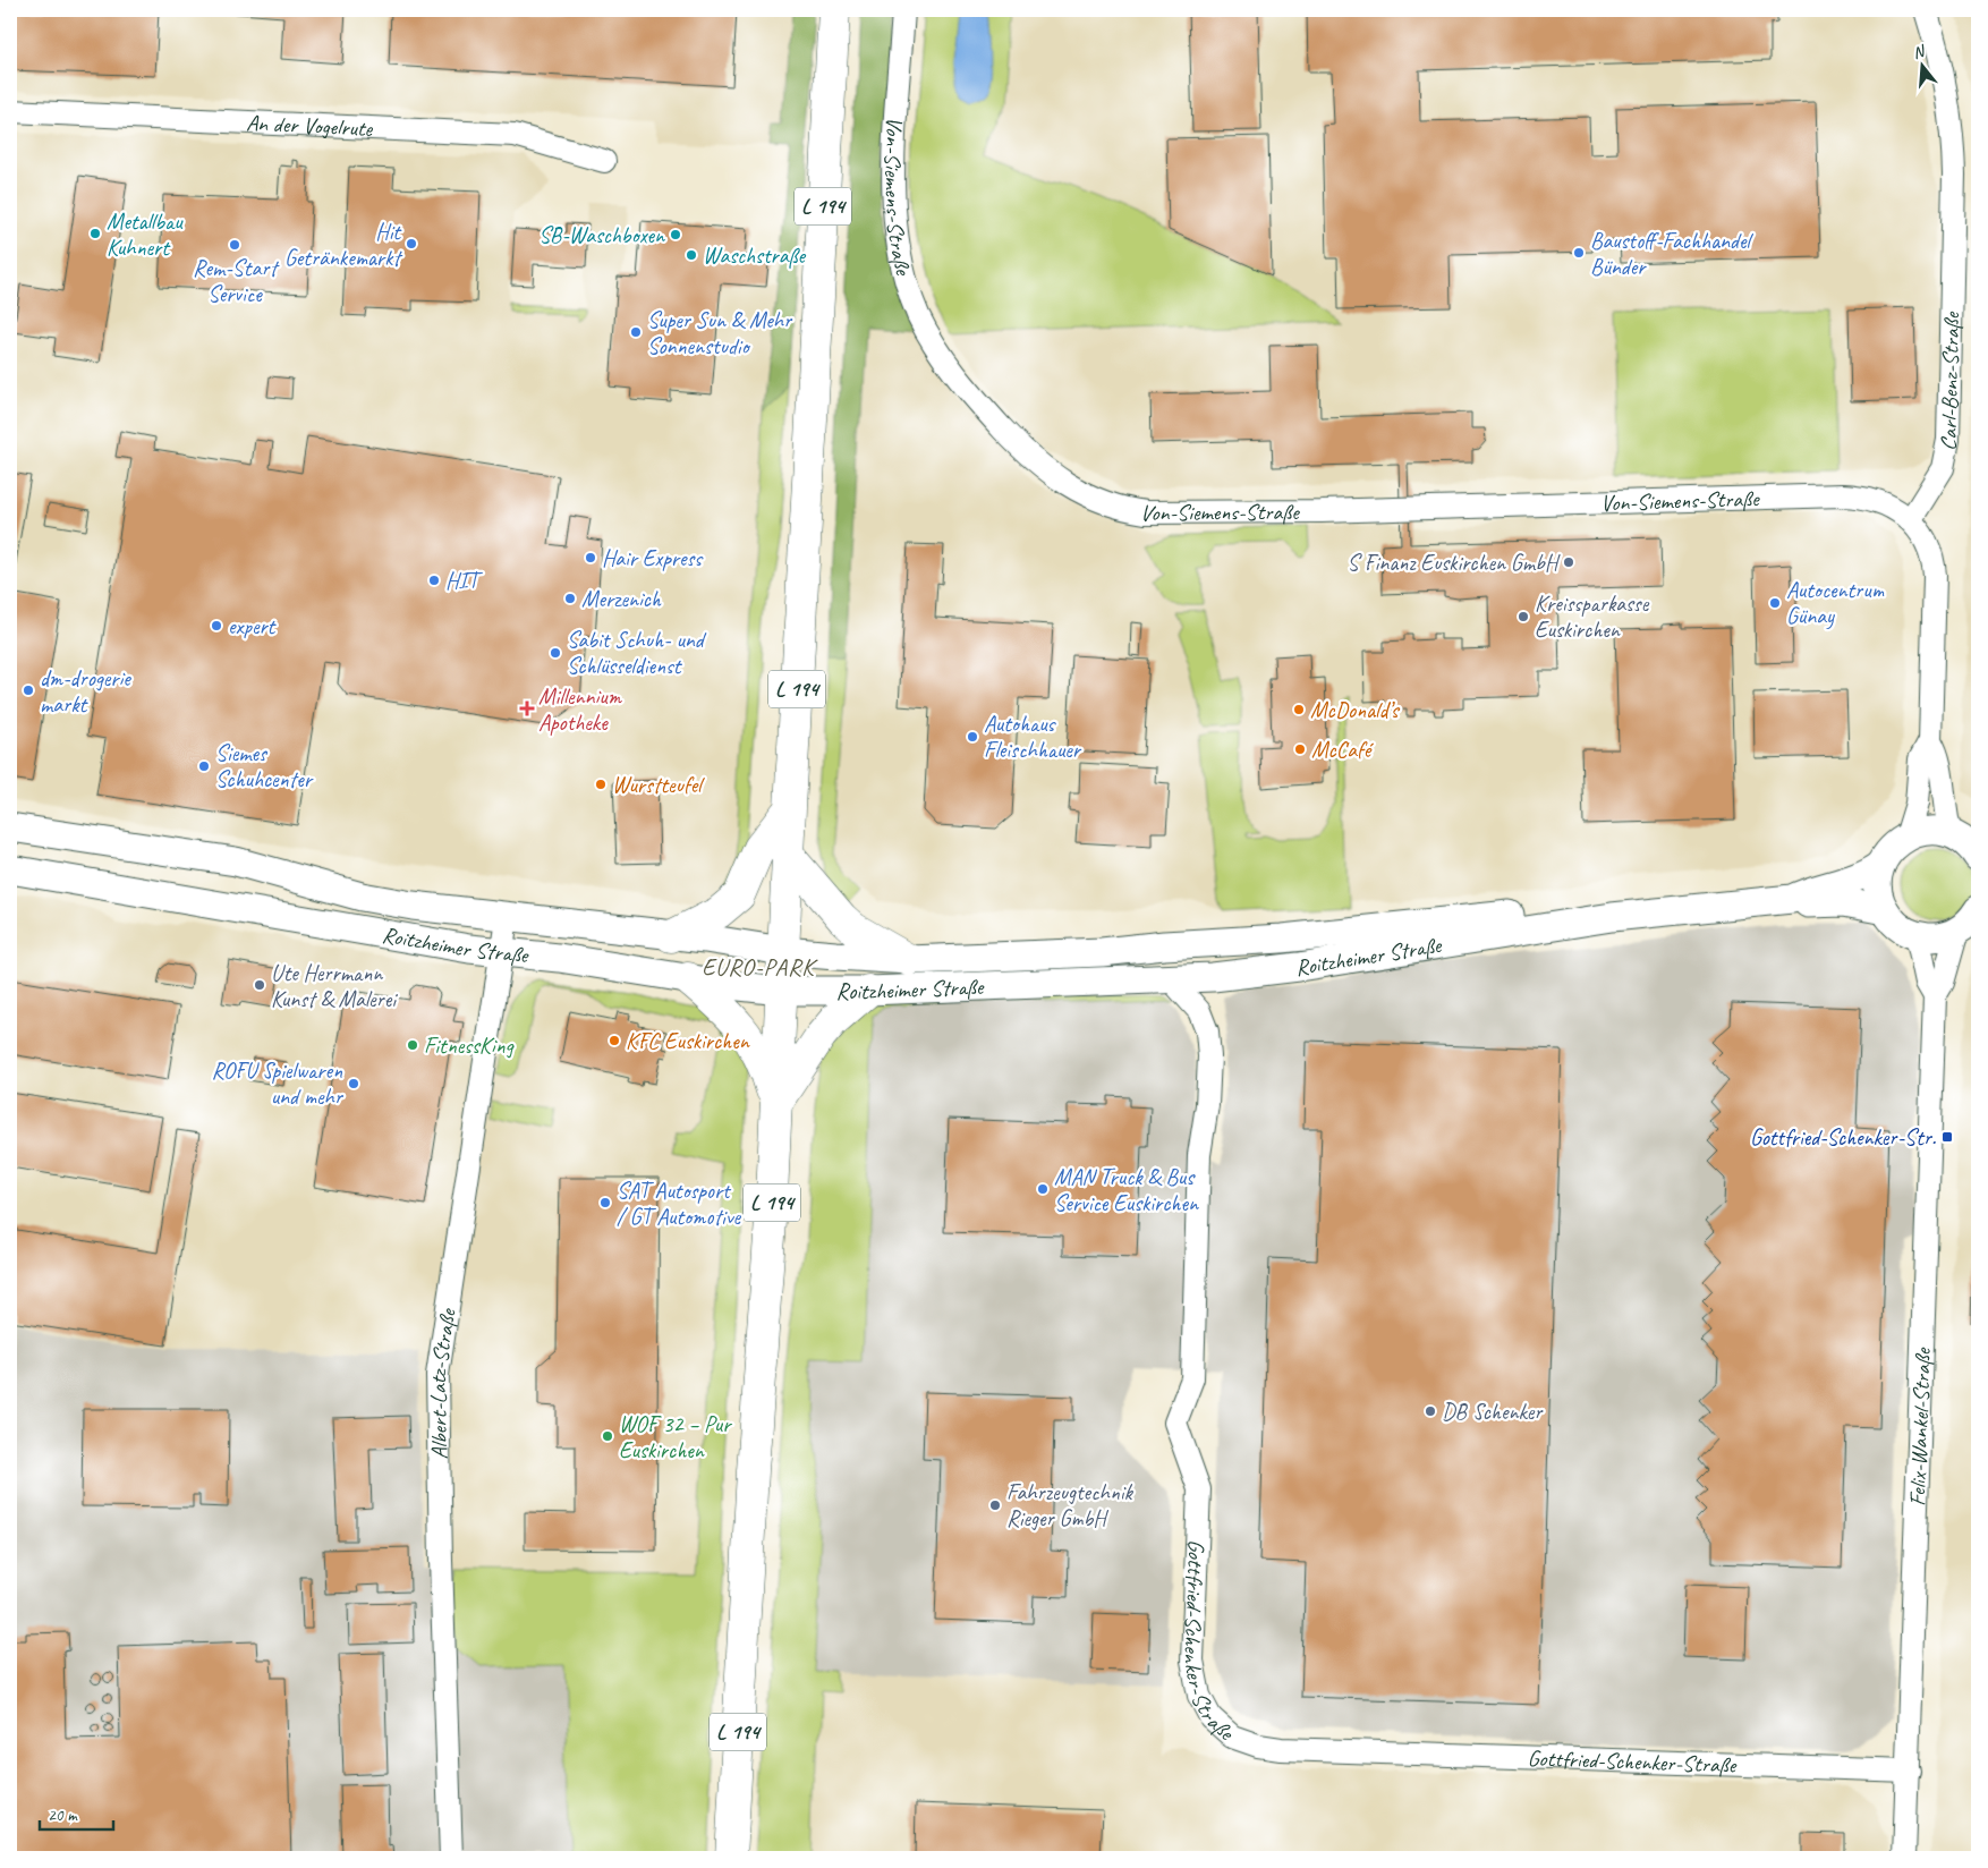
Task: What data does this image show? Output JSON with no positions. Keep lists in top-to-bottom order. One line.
{"streets":{"main road":["L 194"],"street":["An der Vogelrute","Von-Siemens-Straße","Carl-Benz-Straße","Roitzheimer Straße","Albert-Latz-Straße","Felix-Wankel-Straße","Gottfried-Schenker-Straße"]},"crossings":[["Von-Siemens-Straße","Carl-Benz-Straße"],["L 194","Roitzheimer Straße"],["Roitzheimer Straße","Albert-Latz-Straße"],["Roitzheimer Straße","Gottfried-Schenker-Straße"],["Felix-Wankel-Straße","Gottfried-Schenker-Straße"]],"districts":["EURO-PARK"],"places":{"other":["Metallbau Kuhnert","SB-Waschboxen","Hit Getränkemarkt","Rem-Start Service","Baustoff-Fachhandel Bünder","Waschstraße","Super Sun & Mehr Sonnenstudio","Hair Express","S Finanz Euskirchen GmbH","HIT","Merzenich","Autocentrum Günay","Kreissparkasse Euskirchen","expert","Sabit Schuh- und Schlüsseldienst","dm-drogerie markt","McDonald’s","Autohaus Fleischhauer","McCafé","Siemes Schuhcenter","Wurstteufel","Ute Herrmann Kunst & Malerei","KFC Euskirchen","FitnessKing","ROFU Spielwaren und mehr","MAN Truck & Bus Service Euskirchen","SAT Autosport / GT Automotive","DB Schenker","WOF 32 – Pur Euskirchen","Fahrzeugtechnik Rieger GmbH"],"health":["Millennium Apotheke"],"transit":["Gottfried-Schenker-Str."]},"scale_bar":"20 m","north":"top"}
